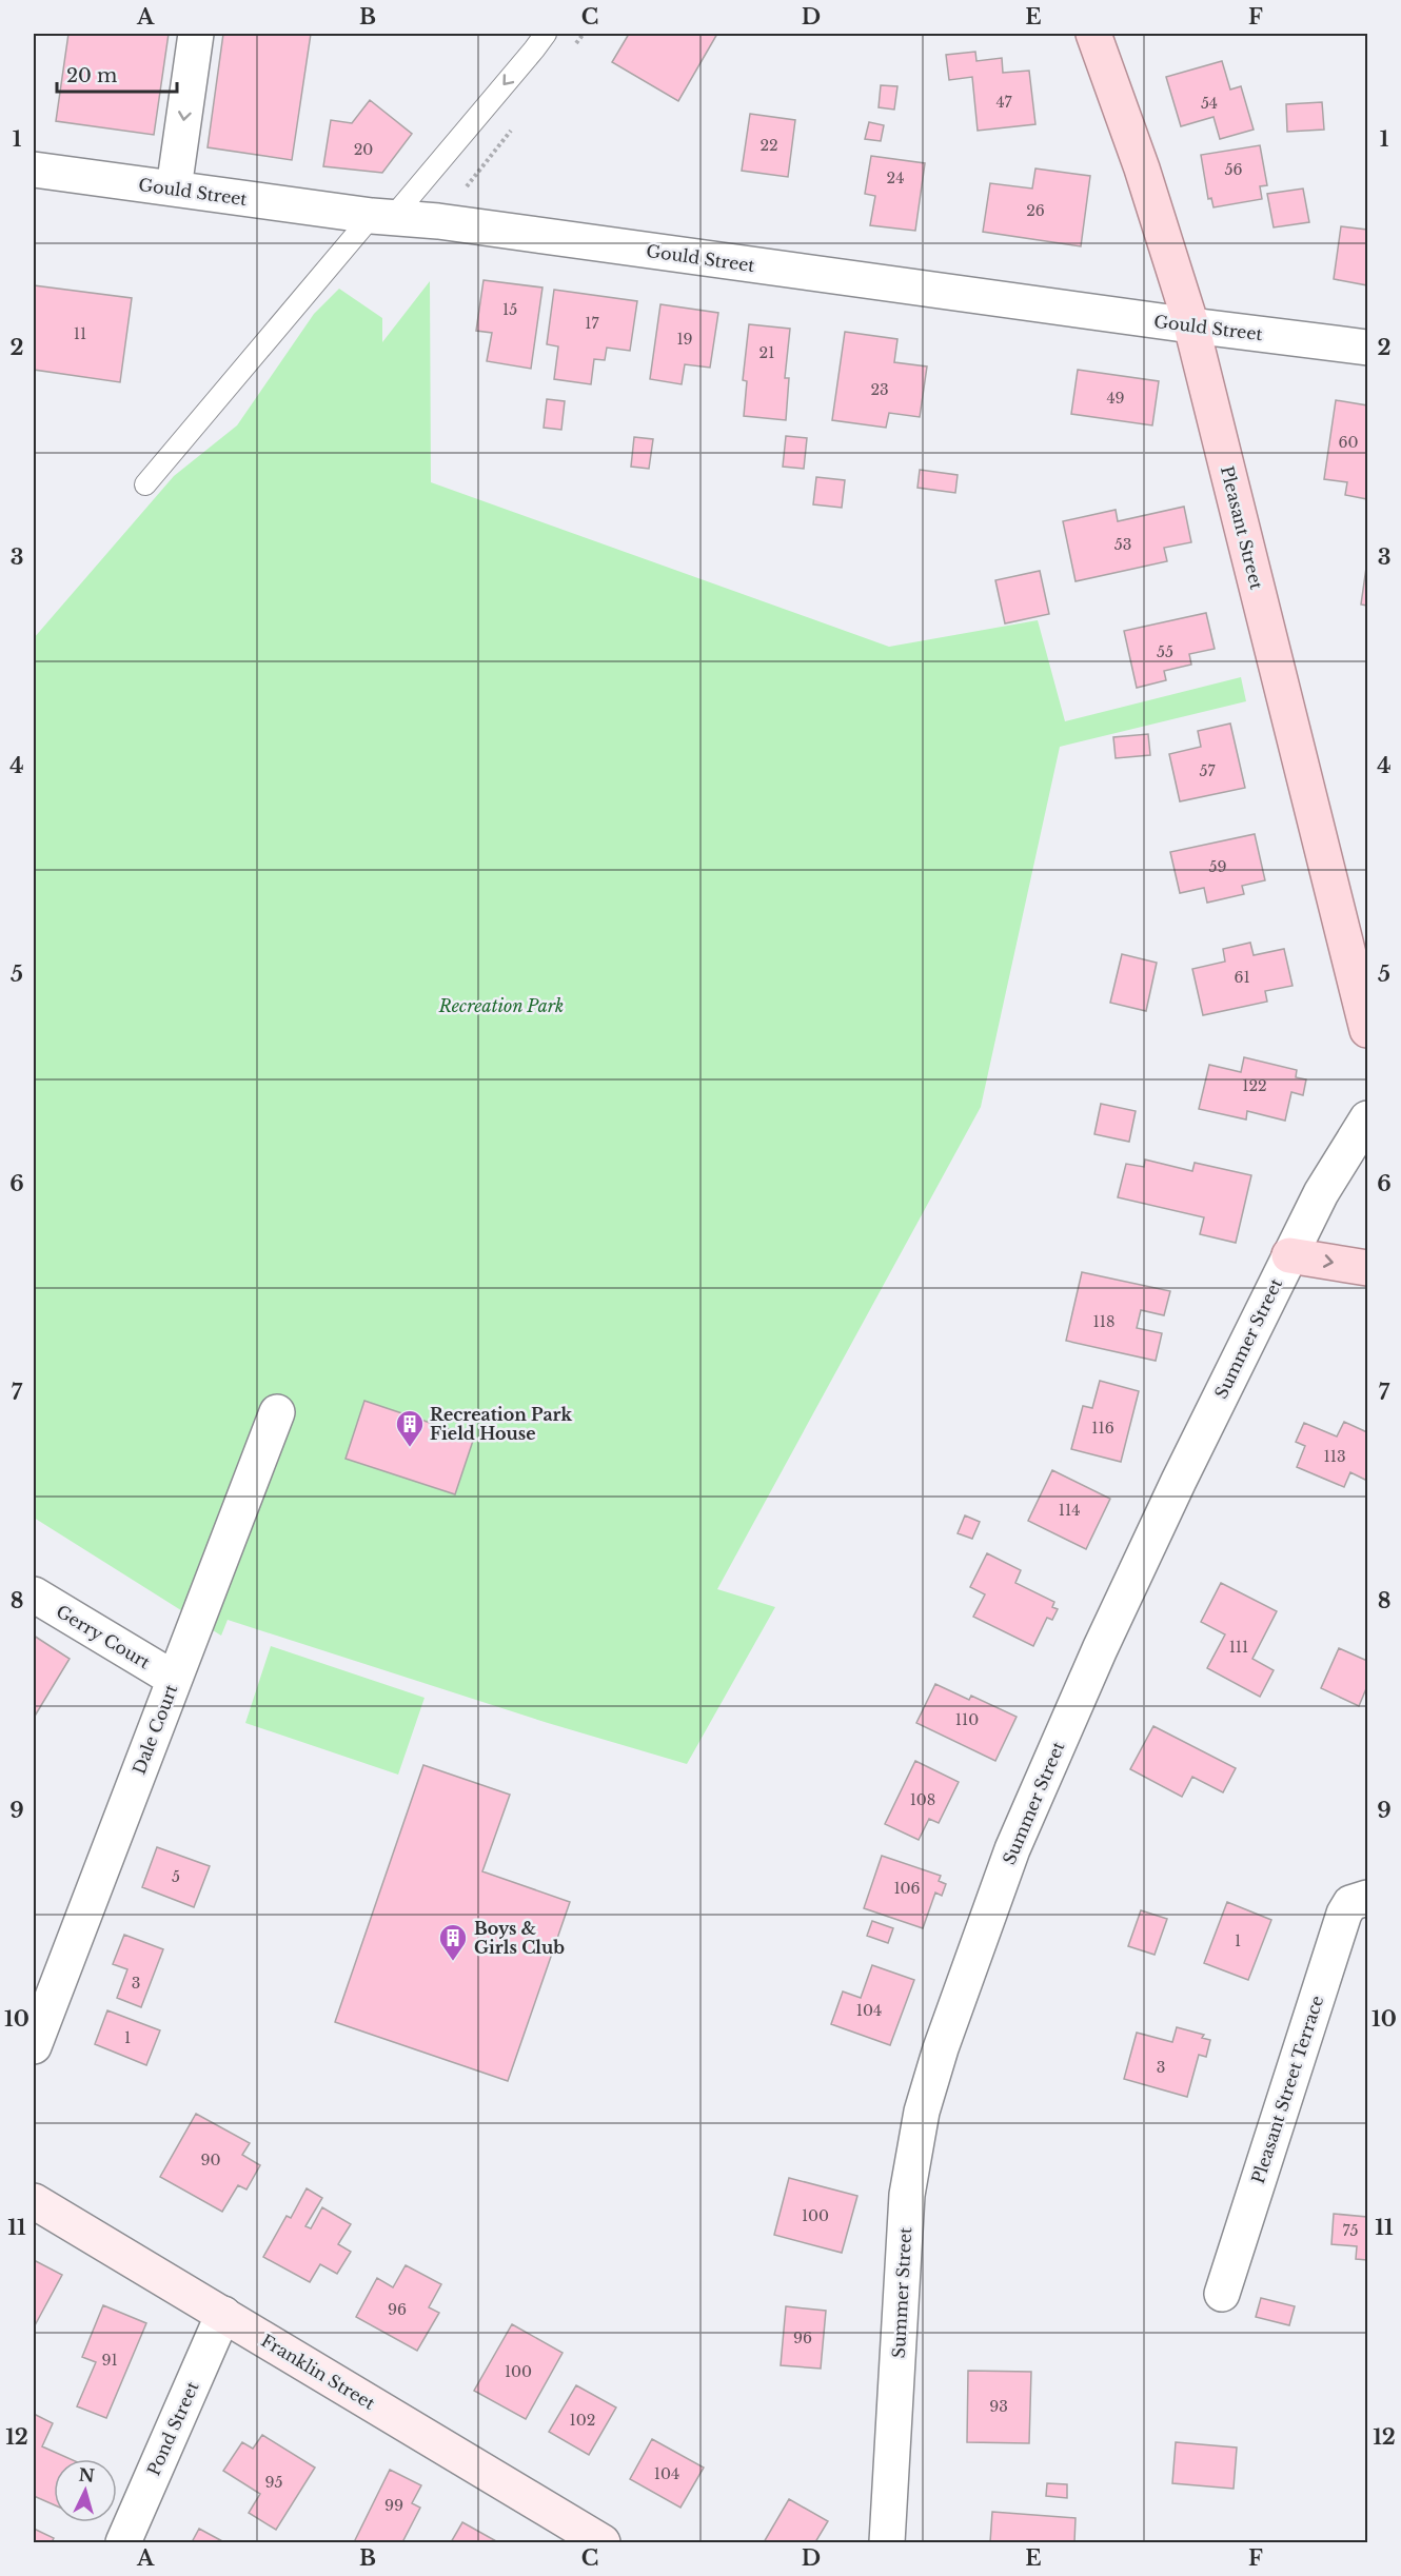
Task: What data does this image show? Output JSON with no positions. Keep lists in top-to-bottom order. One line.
{"streets":{"main road":["Pleasant Street","Franklin Street"],"street":["Gould Street","Summer Street","Gerry Court","Dale Court","Pleasant Street Terrace","Pond Street"]},"crossings":[["Gould Street","Pleasant Street"],["Gerry Court","Dale Court"],["Franklin Street","Pond Street"]],"parks":["Recreation Park"],"places":{"building":["Recreation Park Field House","Boys & Girls Club"]},"house_numbers":["47","54","22","20","56","24","26","15","17","11","19","21","23","49","60","53","55","57","59","61","122","118","116","113","114","111","110","108","5","106","1","3","104","1","3","90","100","75","96","96","91","100","93","102","104","95","99"],"scale_bar":"20 m","north":"top","grid":{"columns":["A","B","C","D","E","F"],"rows":["1","2","3","4","5","6","7","8","9","10","11","12"]}}
